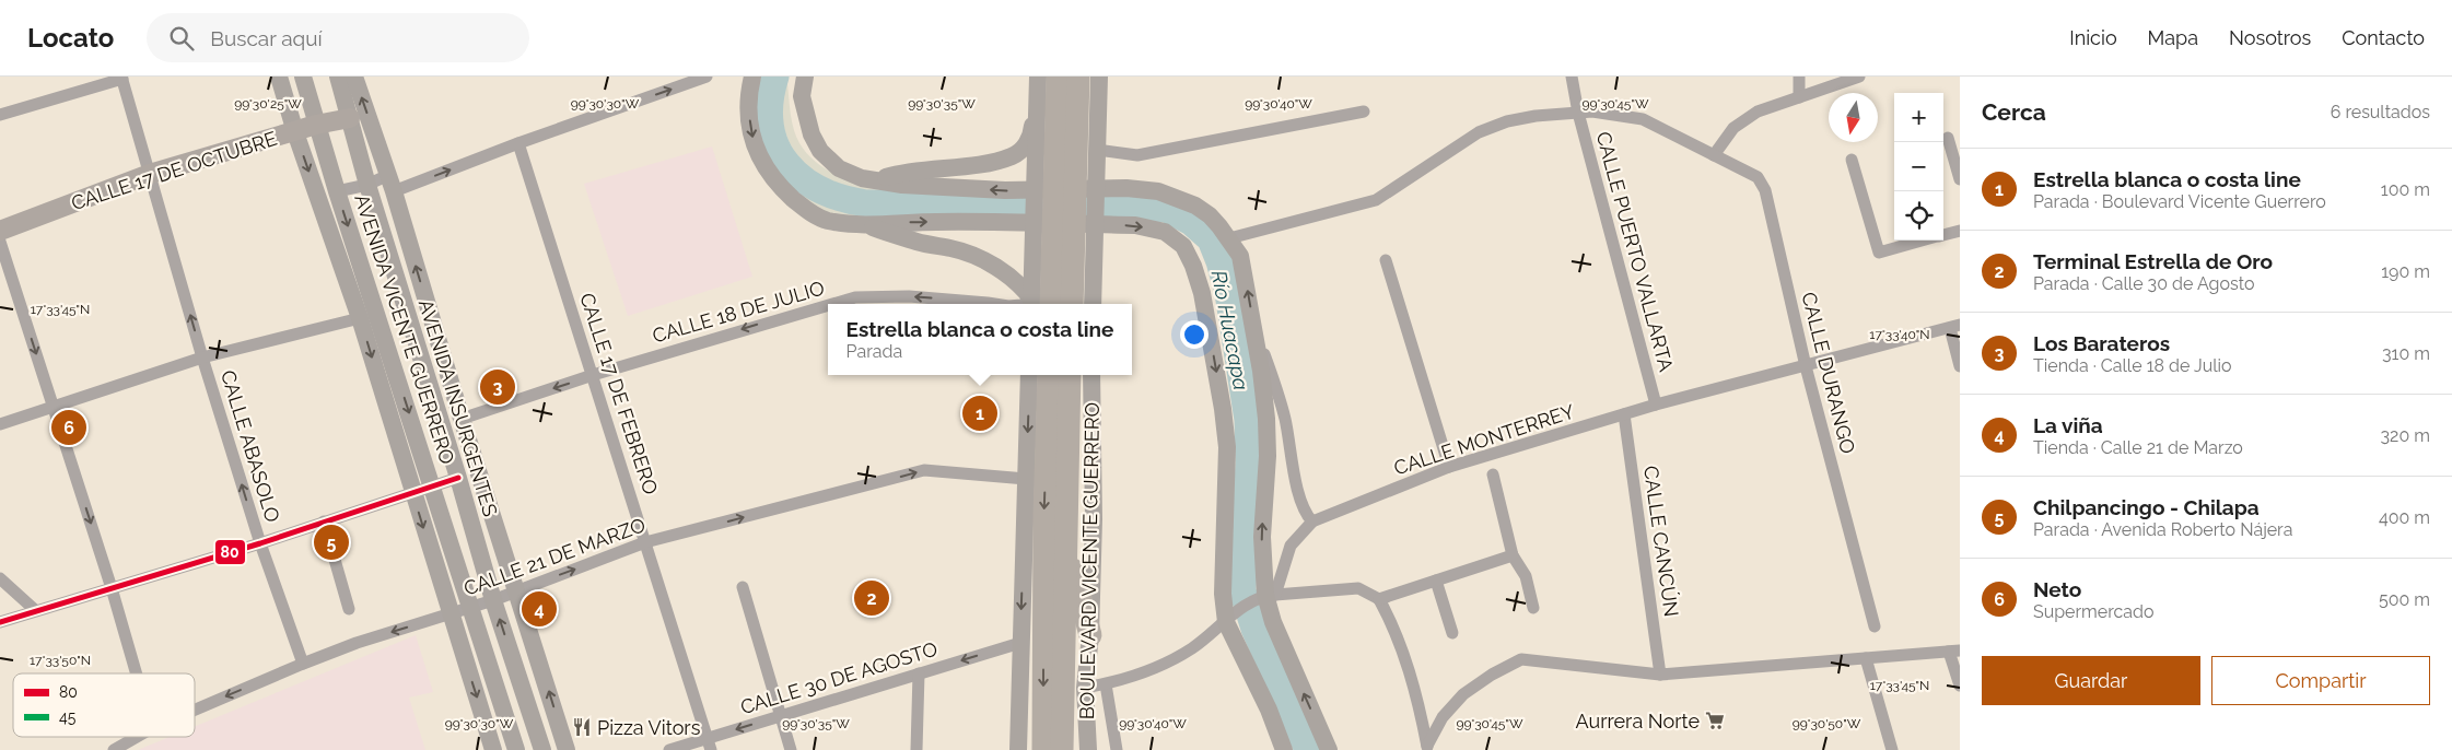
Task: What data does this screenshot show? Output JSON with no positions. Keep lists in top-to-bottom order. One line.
{"streets":{"highway":["BOULEVARD VICENTE GUERRERO"],"main road":["CALLE 17 DE OCTUBRE","AVENIDA VICENTE GUERRERO","AVENIDA INSURGENTES"],"street":["CALLE PUERTO VALLARTA","CALLE 18 DE JULIO","CALLE DURANGO","CALLE 17 DE FEBRERO","CALLE MONTERREY","CALLE ABASOLO","CALLE CANCÚN","CALLE 21 DE MARZO","CALLE 30 DE AGOSTO"]},"crossings":[["CALLE 17 DE OCTUBRE","AVENIDA VICENTE GUERRERO"],["CALLE 17 DE OCTUBRE","AVENIDA INSURGENTES"],["CALLE 17 DE OCTUBRE","CALLE ABASOLO"],["CALLE PUERTO VALLARTA","CALLE DURANGO"],["CALLE PUERTO VALLARTA","CALLE MONTERREY"],["CALLE 18 DE JULIO","CALLE 17 DE FEBRERO"],["AVENIDA VICENTE GUERRERO","CALLE 21 DE MARZO"],["CALLE DURANGO","CALLE MONTERREY"],["CALLE 17 DE FEBRERO","CALLE 21 DE MARZO"],["CALLE 17 DE FEBRERO","CALLE 30 DE AGOSTO"],["AVENIDA INSURGENTES","CALLE 21 DE MARZO"],["CALLE MONTERREY","CALLE CANCÚN"],["CALLE ABASOLO","CALLE 21 DE MARZO"]],"one_way":["CALLE 18 DE JULIO","CALLE ABASOLO","CALLE 30 DE AGOSTO"],"water":["Río Huacapa"],"places":{"supermarket":["Aurrera Norte"],"restaurant":["Pizza Vitors"]},"lines":["transit line 80"],"legend":["80","45"],"north":"bottom","page":{"header":"Locato","search":"Buscar aquí","nav":["Inicio","Mapa","Nosotros","Contacto"],"heading":["Cerca","6 resultados"],"map_buttons":["+","−"],"list":[{"mark":"1","name":"Estrella blanca o costa line","note":"Parada · Boulevard Vicente Guerrero","value":"100 m"},{"mark":"2","name":"Terminal Estrella de Oro","note":"Parada · Calle 30 de Agosto","value":"190 m"},{"mark":"3","name":"Los Barateros","note":"Tienda · Calle 18 de Julio","value":"310 m"},{"mark":"4","name":"La viña","note":"Tienda · Calle 21 de Marzo","value":"320 m"},{"mark":"5","name":"Chilpancingo - Chilapa","note":"Parada · Avenida Roberto Nájera","value":"400 m"},{"mark":"6","name":"Neto","note":"Supermercado","value":"500 m"}],"popup":["Estrella blanca o costa line","Parada"],"pins":["3","1","6","5","2","4"],"buttons":["Guardar","Compartir"]},"coordinates":["99°30'25\"W","99°30'30\"W","99°30'35\"W","99°30'40\"W","99°30'45\"W","17°33'45\"N","17°33'40\"N","17°33'50\"N","99°30'50\"W"]}
